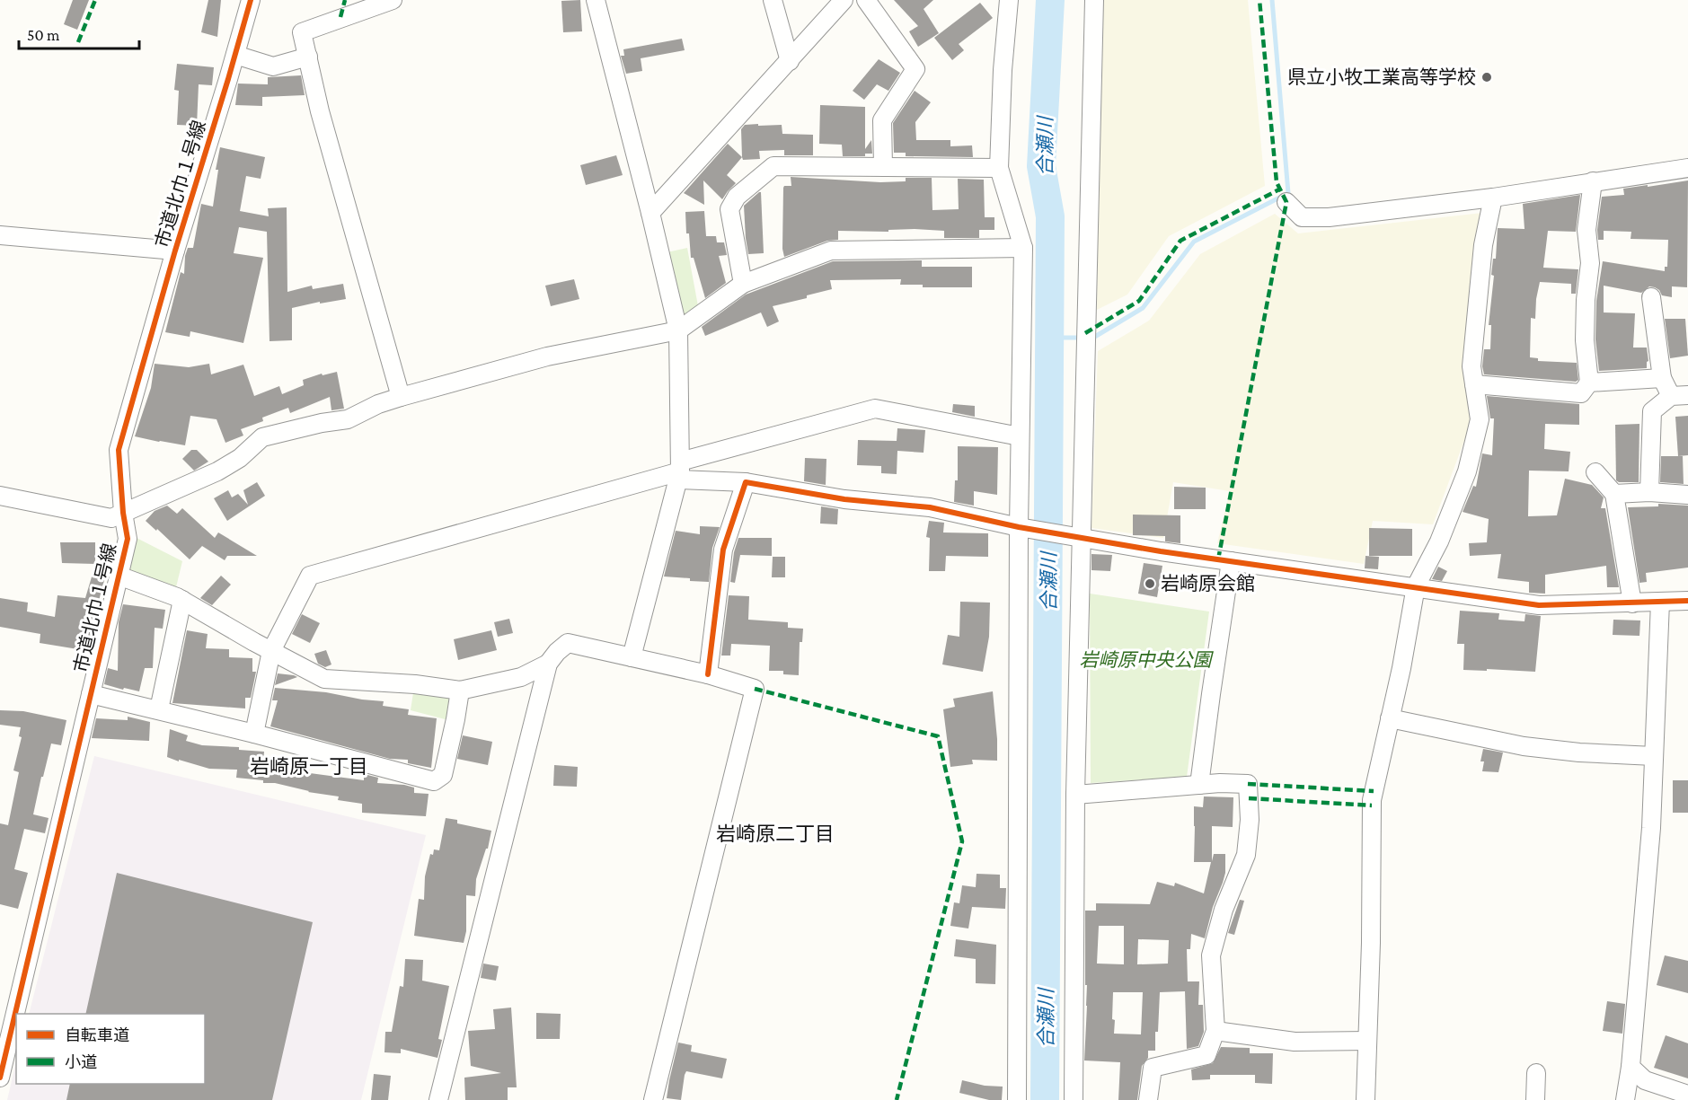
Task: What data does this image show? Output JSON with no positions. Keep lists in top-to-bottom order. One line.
{"streets":{"street":["市道北巾１号線"]},"districts":["岩崎原一丁目","岩崎原二丁目"],"water":["合瀬川"],"parks":["岩崎原中央公園"],"places":["県立小牧工業高等学校","岩崎原会館"],"legend":["自転車道","小道"],"scale_bar":"50 m"}
